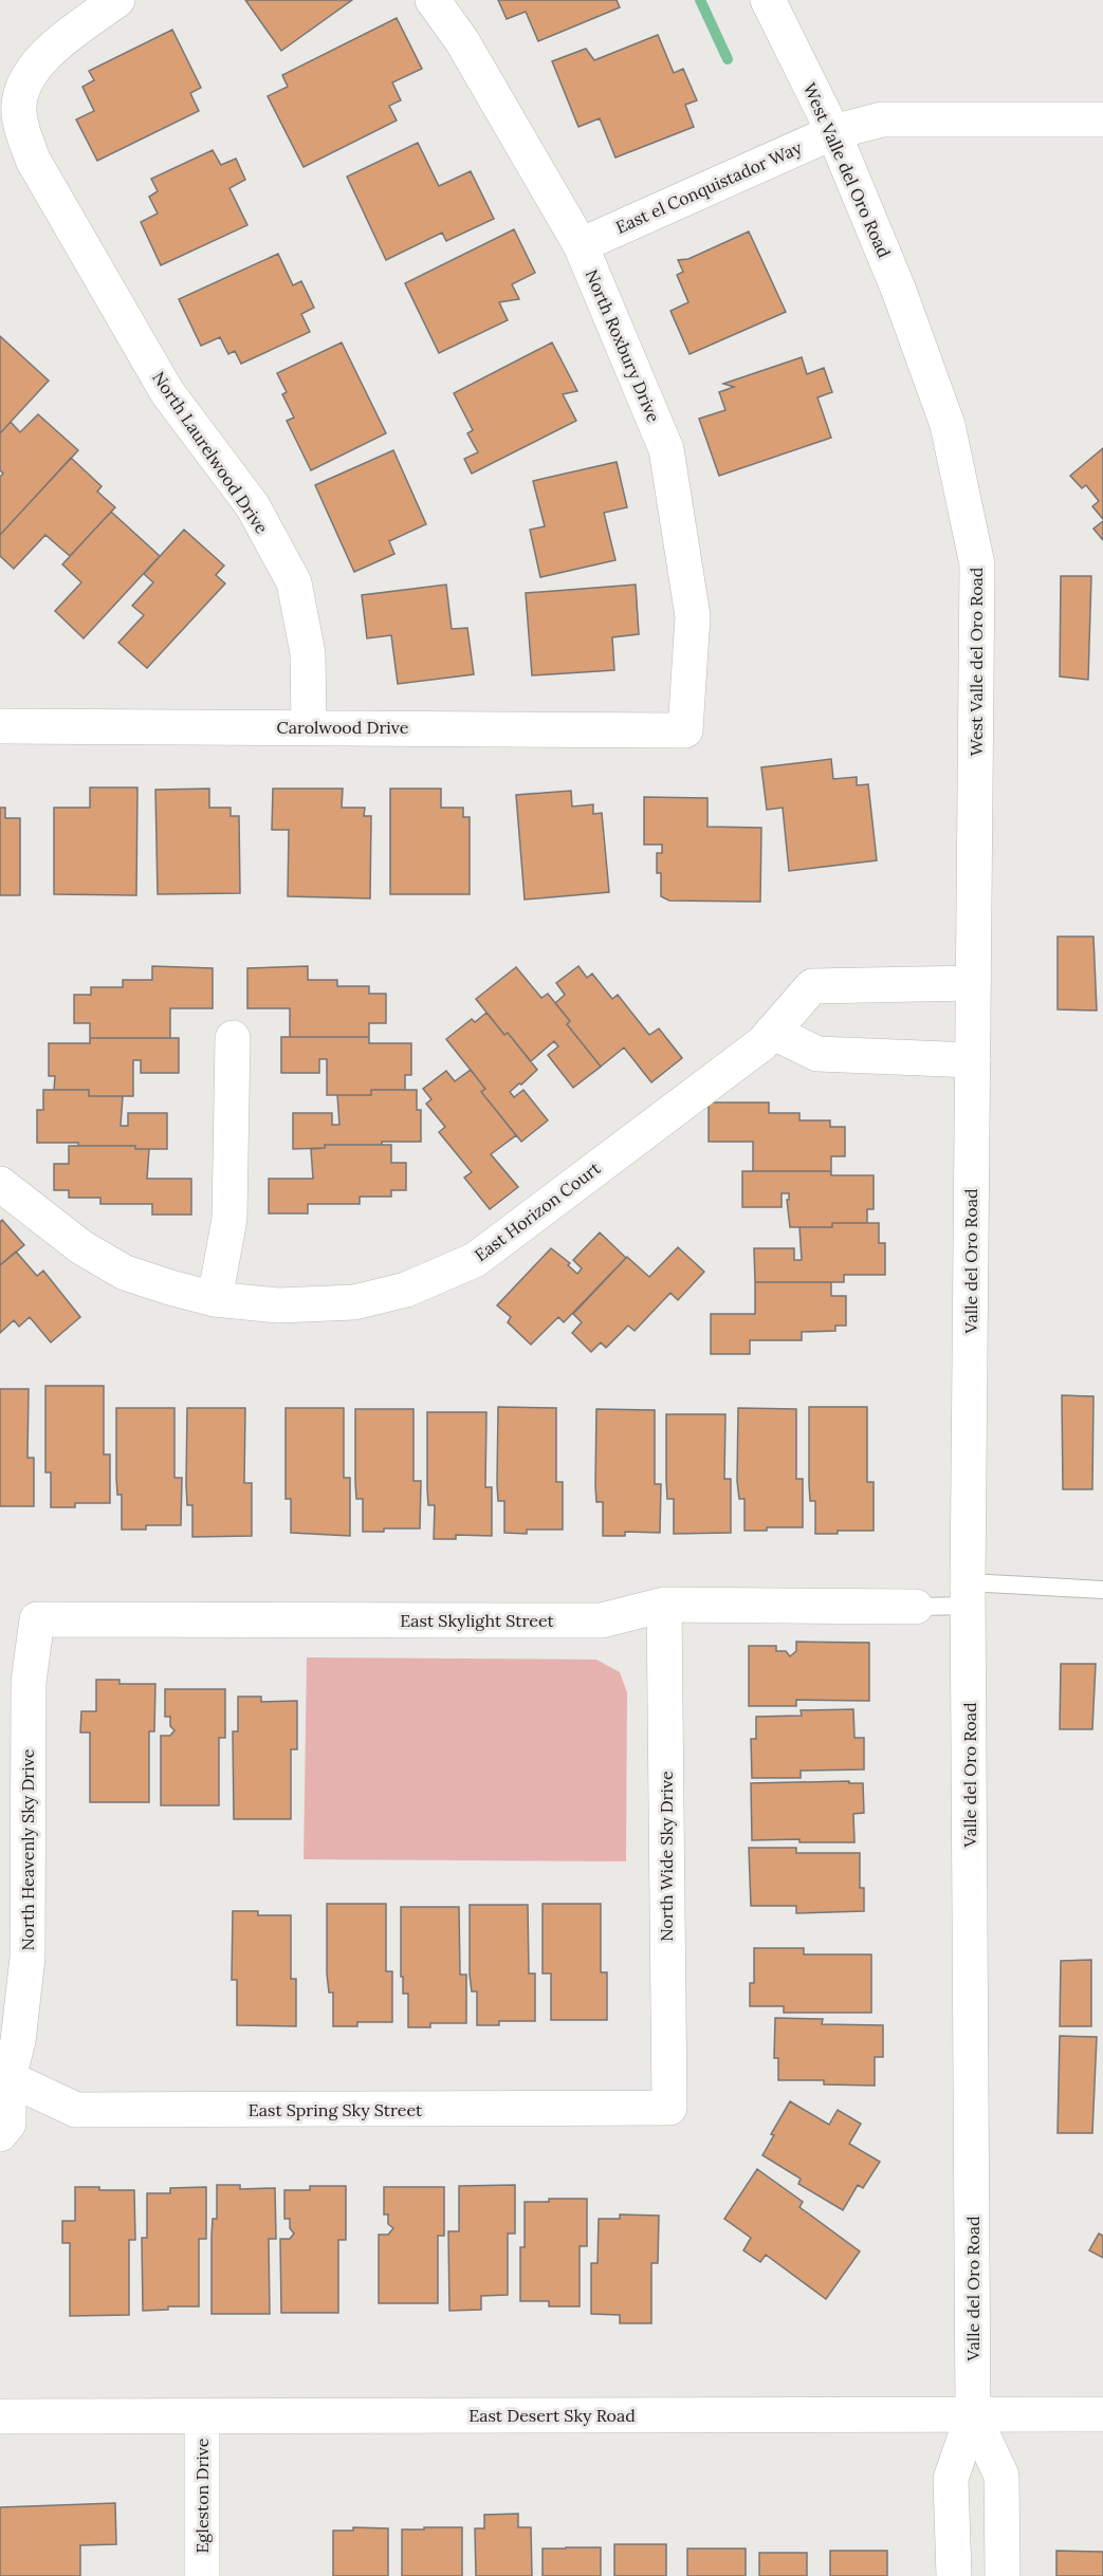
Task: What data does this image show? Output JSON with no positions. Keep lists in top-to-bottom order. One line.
{"streets":{"street":["West Valle del Oro Road","East el Conquistador Way","North Roxbury Drive","North Laurelwood Drive","Carolwood Drive","East Horizon Court","Valle del Oro Road","East Skylight Street","North Heavenly Sky Drive","North Wide Sky Drive","East Spring Sky Street","East Desert Sky Road","Egleston Drive"]},"crossings":[["West Valle del Oro Road","East el Conquistador Way"],["West Valle del Oro Road","East Horizon Court"],["West Valle del Oro Road","Valle del Oro Road"],["East el Conquistador Way","North Roxbury Drive"],["North Roxbury Drive","Carolwood Drive"],["North Laurelwood Drive","Carolwood Drive"],["Valle del Oro Road","East Desert Sky Road"],["East Skylight Street","North Heavenly Sky Drive"],["East Skylight Street","North Wide Sky Drive"],["North Heavenly Sky Drive","East Spring Sky Street"],["North Wide Sky Drive","East Spring Sky Street"],["East Desert Sky Road","Egleston Drive"]]}
